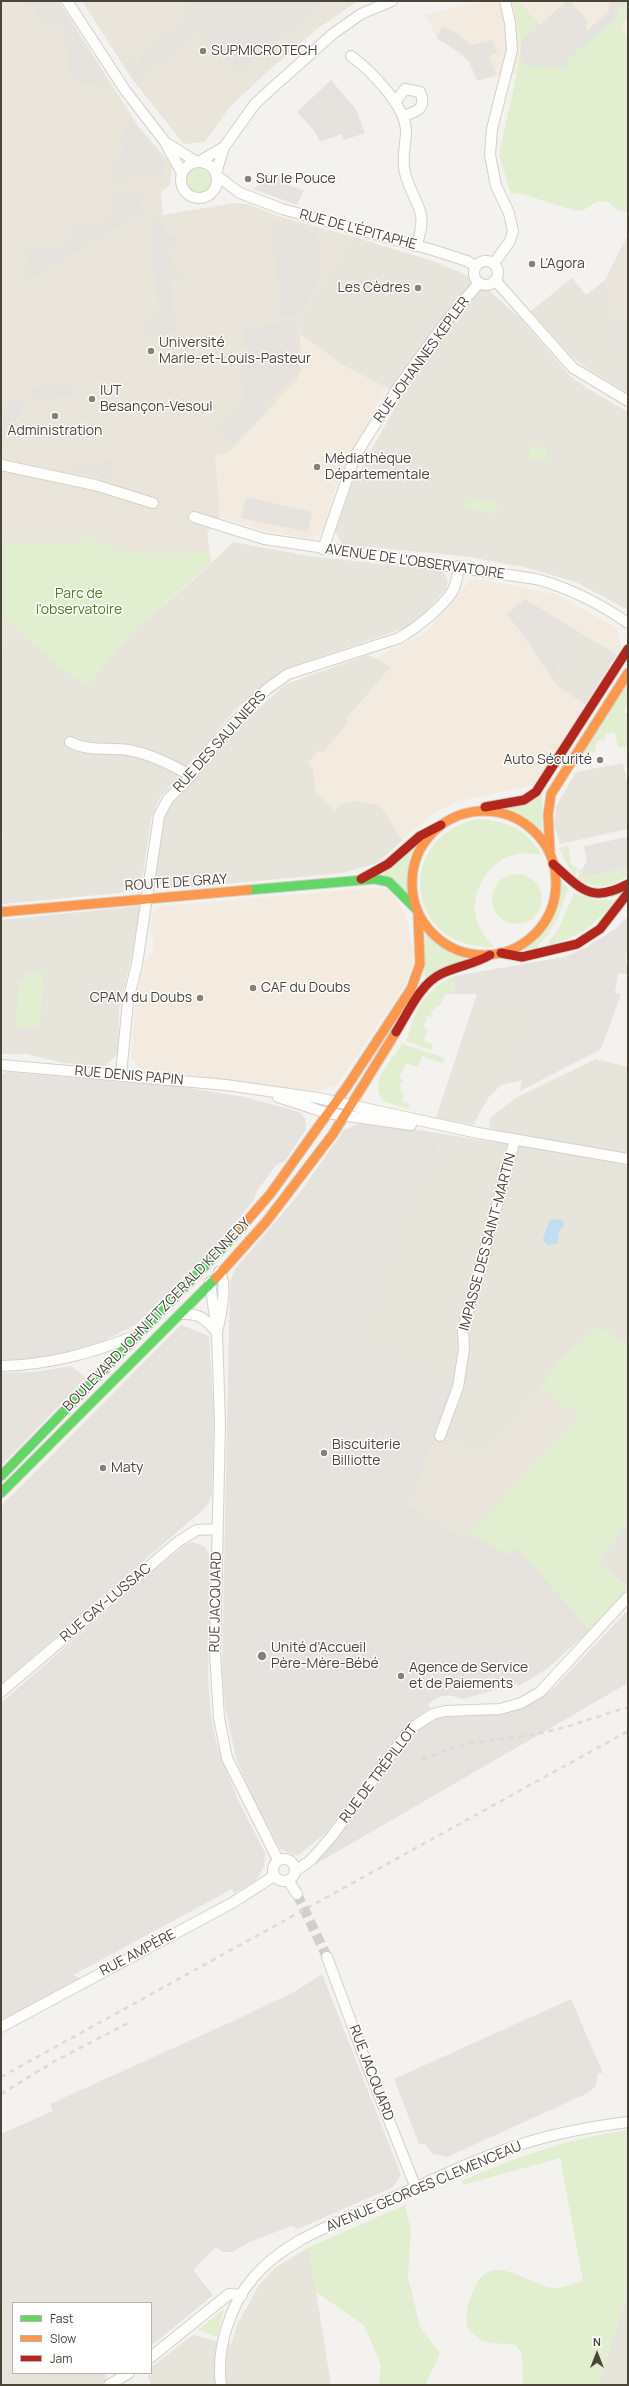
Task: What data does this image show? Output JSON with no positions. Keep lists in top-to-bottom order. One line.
{"streets":{"main road":["ROUTE DE GRAY","BOULEVARD JOHN FITZGERALD KENNEDY"],"street":["RUE DE L'ÉPITAPHE","RUE JOHANNES KEPLER","AVENUE DE L'OBSERVATOIRE","RUE DES SAULNIERS","RUE DENIS PAPIN","IMPASSE DES SAINT-MARTIN","RUE JACQUARD","RUE GAY-LUSSAC","RUE DE TRÉPILLOT","RUE AMPÈRE","AVENUE GEORGES CLEMENCEAU"]},"crossings":[["RUE DE L'ÉPITAPHE","RUE JOHANNES KEPLER"],["RUE JOHANNES KEPLER","AVENUE DE L'OBSERVATOIRE"],["AVENUE DE L'OBSERVATOIRE","RUE DES SAULNIERS"],["RUE DES SAULNIERS","ROUTE DE GRAY"],["RUE DES SAULNIERS","RUE DENIS PAPIN"],["ROUTE DE GRAY","BOULEVARD JOHN FITZGERALD KENNEDY"],["RUE DENIS PAPIN","BOULEVARD JOHN FITZGERALD KENNEDY"],["BOULEVARD JOHN FITZGERALD KENNEDY","RUE JACQUARD"],["RUE JACQUARD","RUE GAY-LUSSAC"],["RUE JACQUARD","RUE DE TRÉPILLOT"],["RUE JACQUARD","RUE AMPÈRE"],["RUE JACQUARD","AVENUE GEORGES CLEMENCEAU"],["RUE DE TRÉPILLOT","RUE AMPÈRE"]],"parks":["Parc de l'observatoire"],"places":["SUPMICROTECH","Sur le Pouce","L'Agora","Les Cèdres","Université Marie-et-Louis-Pasteur","IUT Besançon-Vesoul","Administration","Médiathèque Départementale","Auto Sécurité","CAF du Doubs","CPAM du Doubs","Biscuiterie Billiotte","Maty","Unité d’Accueil Père-Mère-Bébé","Agence de Service et de Paiements"],"legend":["Fast","Slow","Jam"],"north":"top"}
